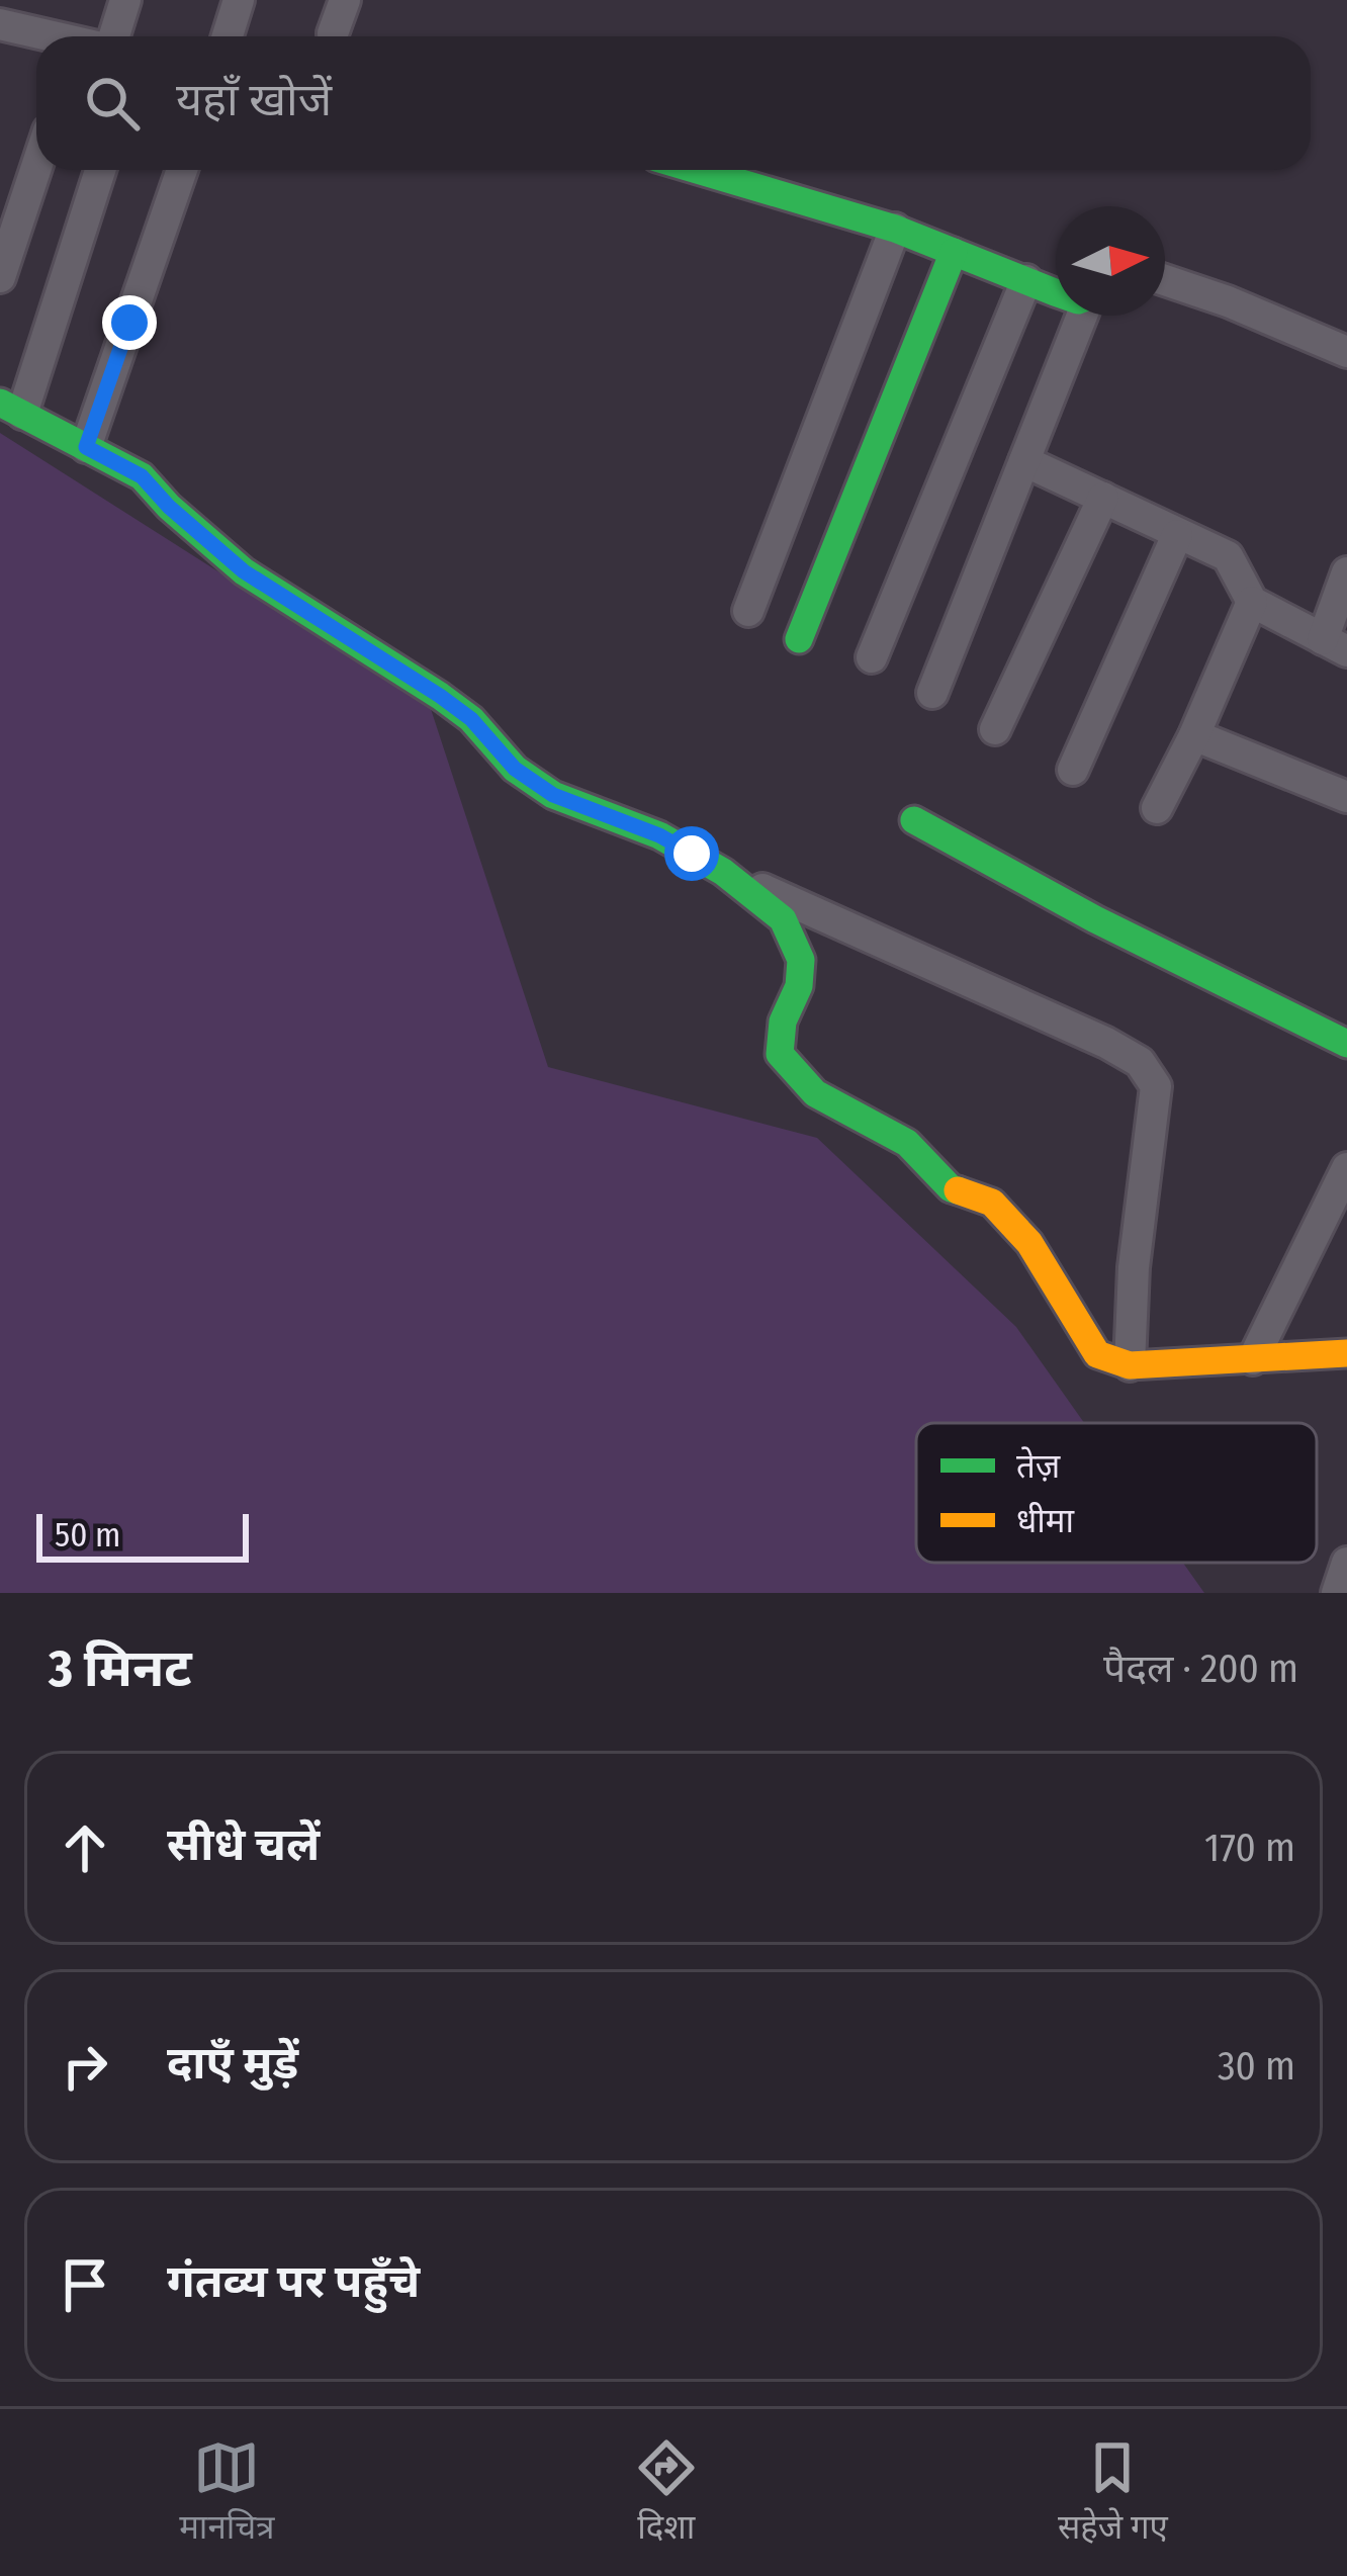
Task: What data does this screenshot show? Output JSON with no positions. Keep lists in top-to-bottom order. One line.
{"legend":["तेज़","धीमा"],"scale_bar":"50 m","north":"right","page":{"search":"यहाँ खोजें","scale":"50 m","heading":["3 मिनट","पैदल · 200 m"],"list":[["सीधे चलें","170 m"],["दाएँ मुड़ें","30 m"],"गंतव्य पर पहुँचे"],"nav":["मानचित्र","दिशा","सहेजे गए"]}}
